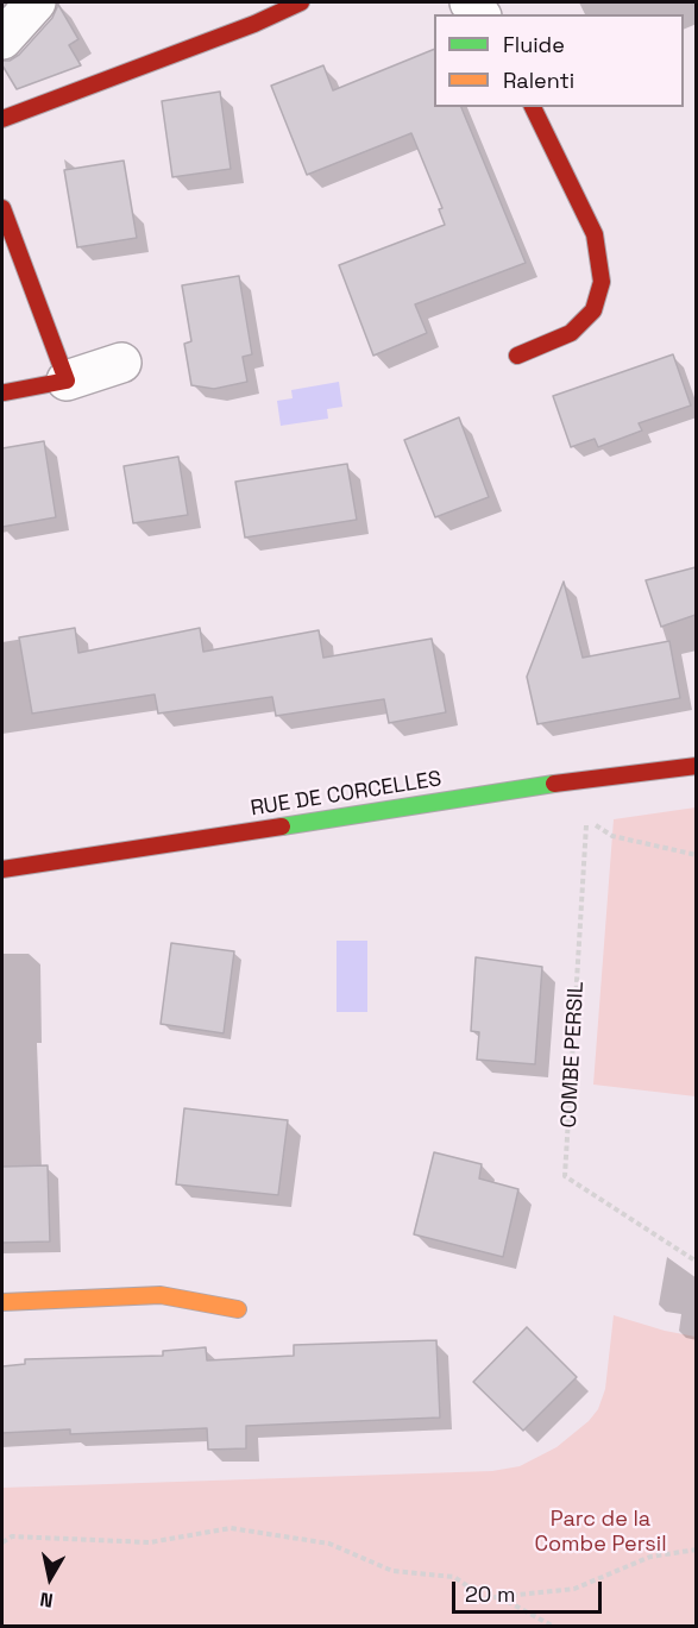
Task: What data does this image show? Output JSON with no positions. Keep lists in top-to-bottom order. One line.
{"streets":{"street":["RUE DE CORCELLES"],"path":["COMBE PERSIL"]},"parks":["Parc de la Combe Persil"],"legend":["Fluide","Ralenti"],"scale_bar":"20 m","north":"bottom"}
